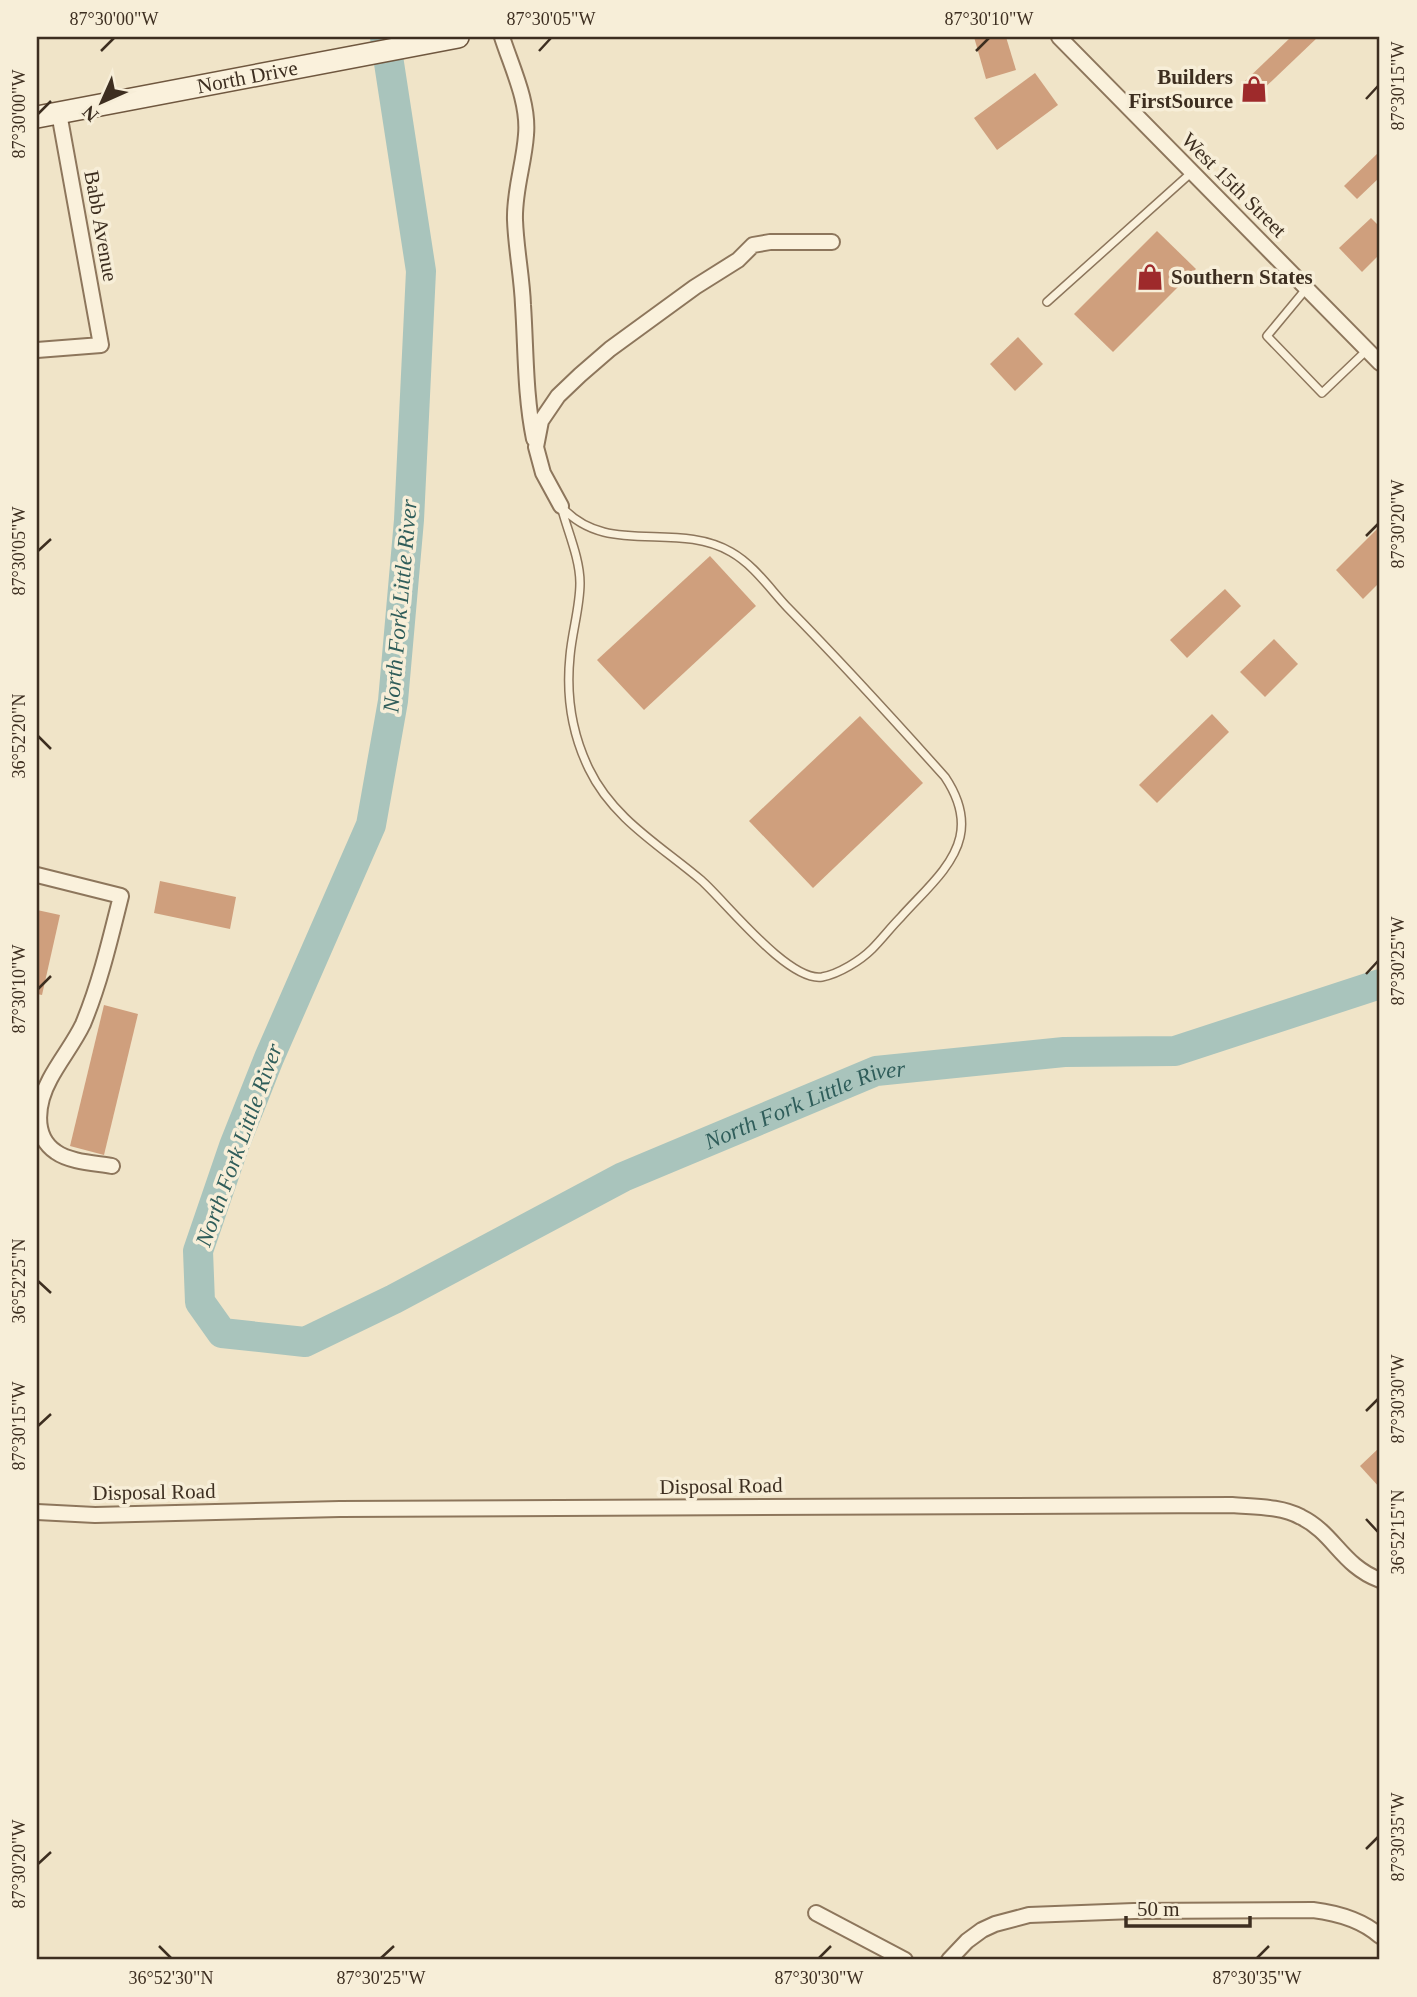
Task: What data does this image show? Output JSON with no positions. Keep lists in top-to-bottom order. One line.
{"streets":{"main road":["North Drive"],"street":["West 15th Street","Babb Avenue","Disposal Road"]},"crossings":[["North Drive","Babb Avenue"]],"water":["North Fork Little River"],"places":{"shop":["Builders FirstSource","Southern States"]},"scale_bar":"50 m","north":"bottom left","coordinates":["87°30'00\"W","87°30'05\"W","87°30'10\"W","87°30'15\"W","87°30'20\"W","36°52'20\"N","87°30'25\"W","36°52'25\"N","87°30'30\"W","36°52'15\"N","87°30'35\"W","36°52'30\"N"]}
